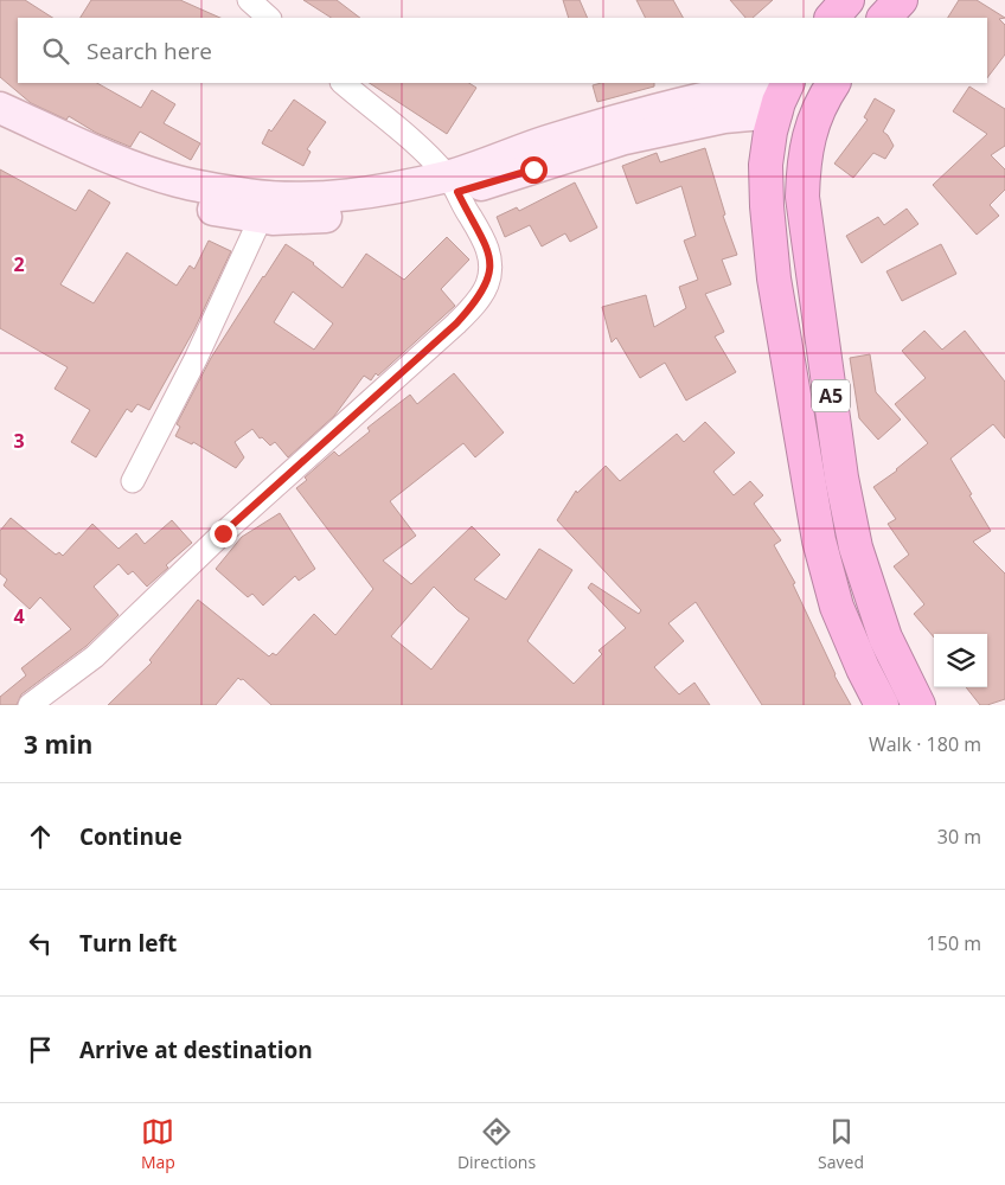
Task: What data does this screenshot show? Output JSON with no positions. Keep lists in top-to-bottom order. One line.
{"streets":{"highway":["A5"]},"page":{"search":"Search here","heading":["3 min","Walk · 180 m"],"list":[["Continue","30 m"],["Turn left","150 m"],"Arrive at destination"],"nav":["Map","Directions","Saved"]},"grid":{"rows":["2","3","4"]}}
